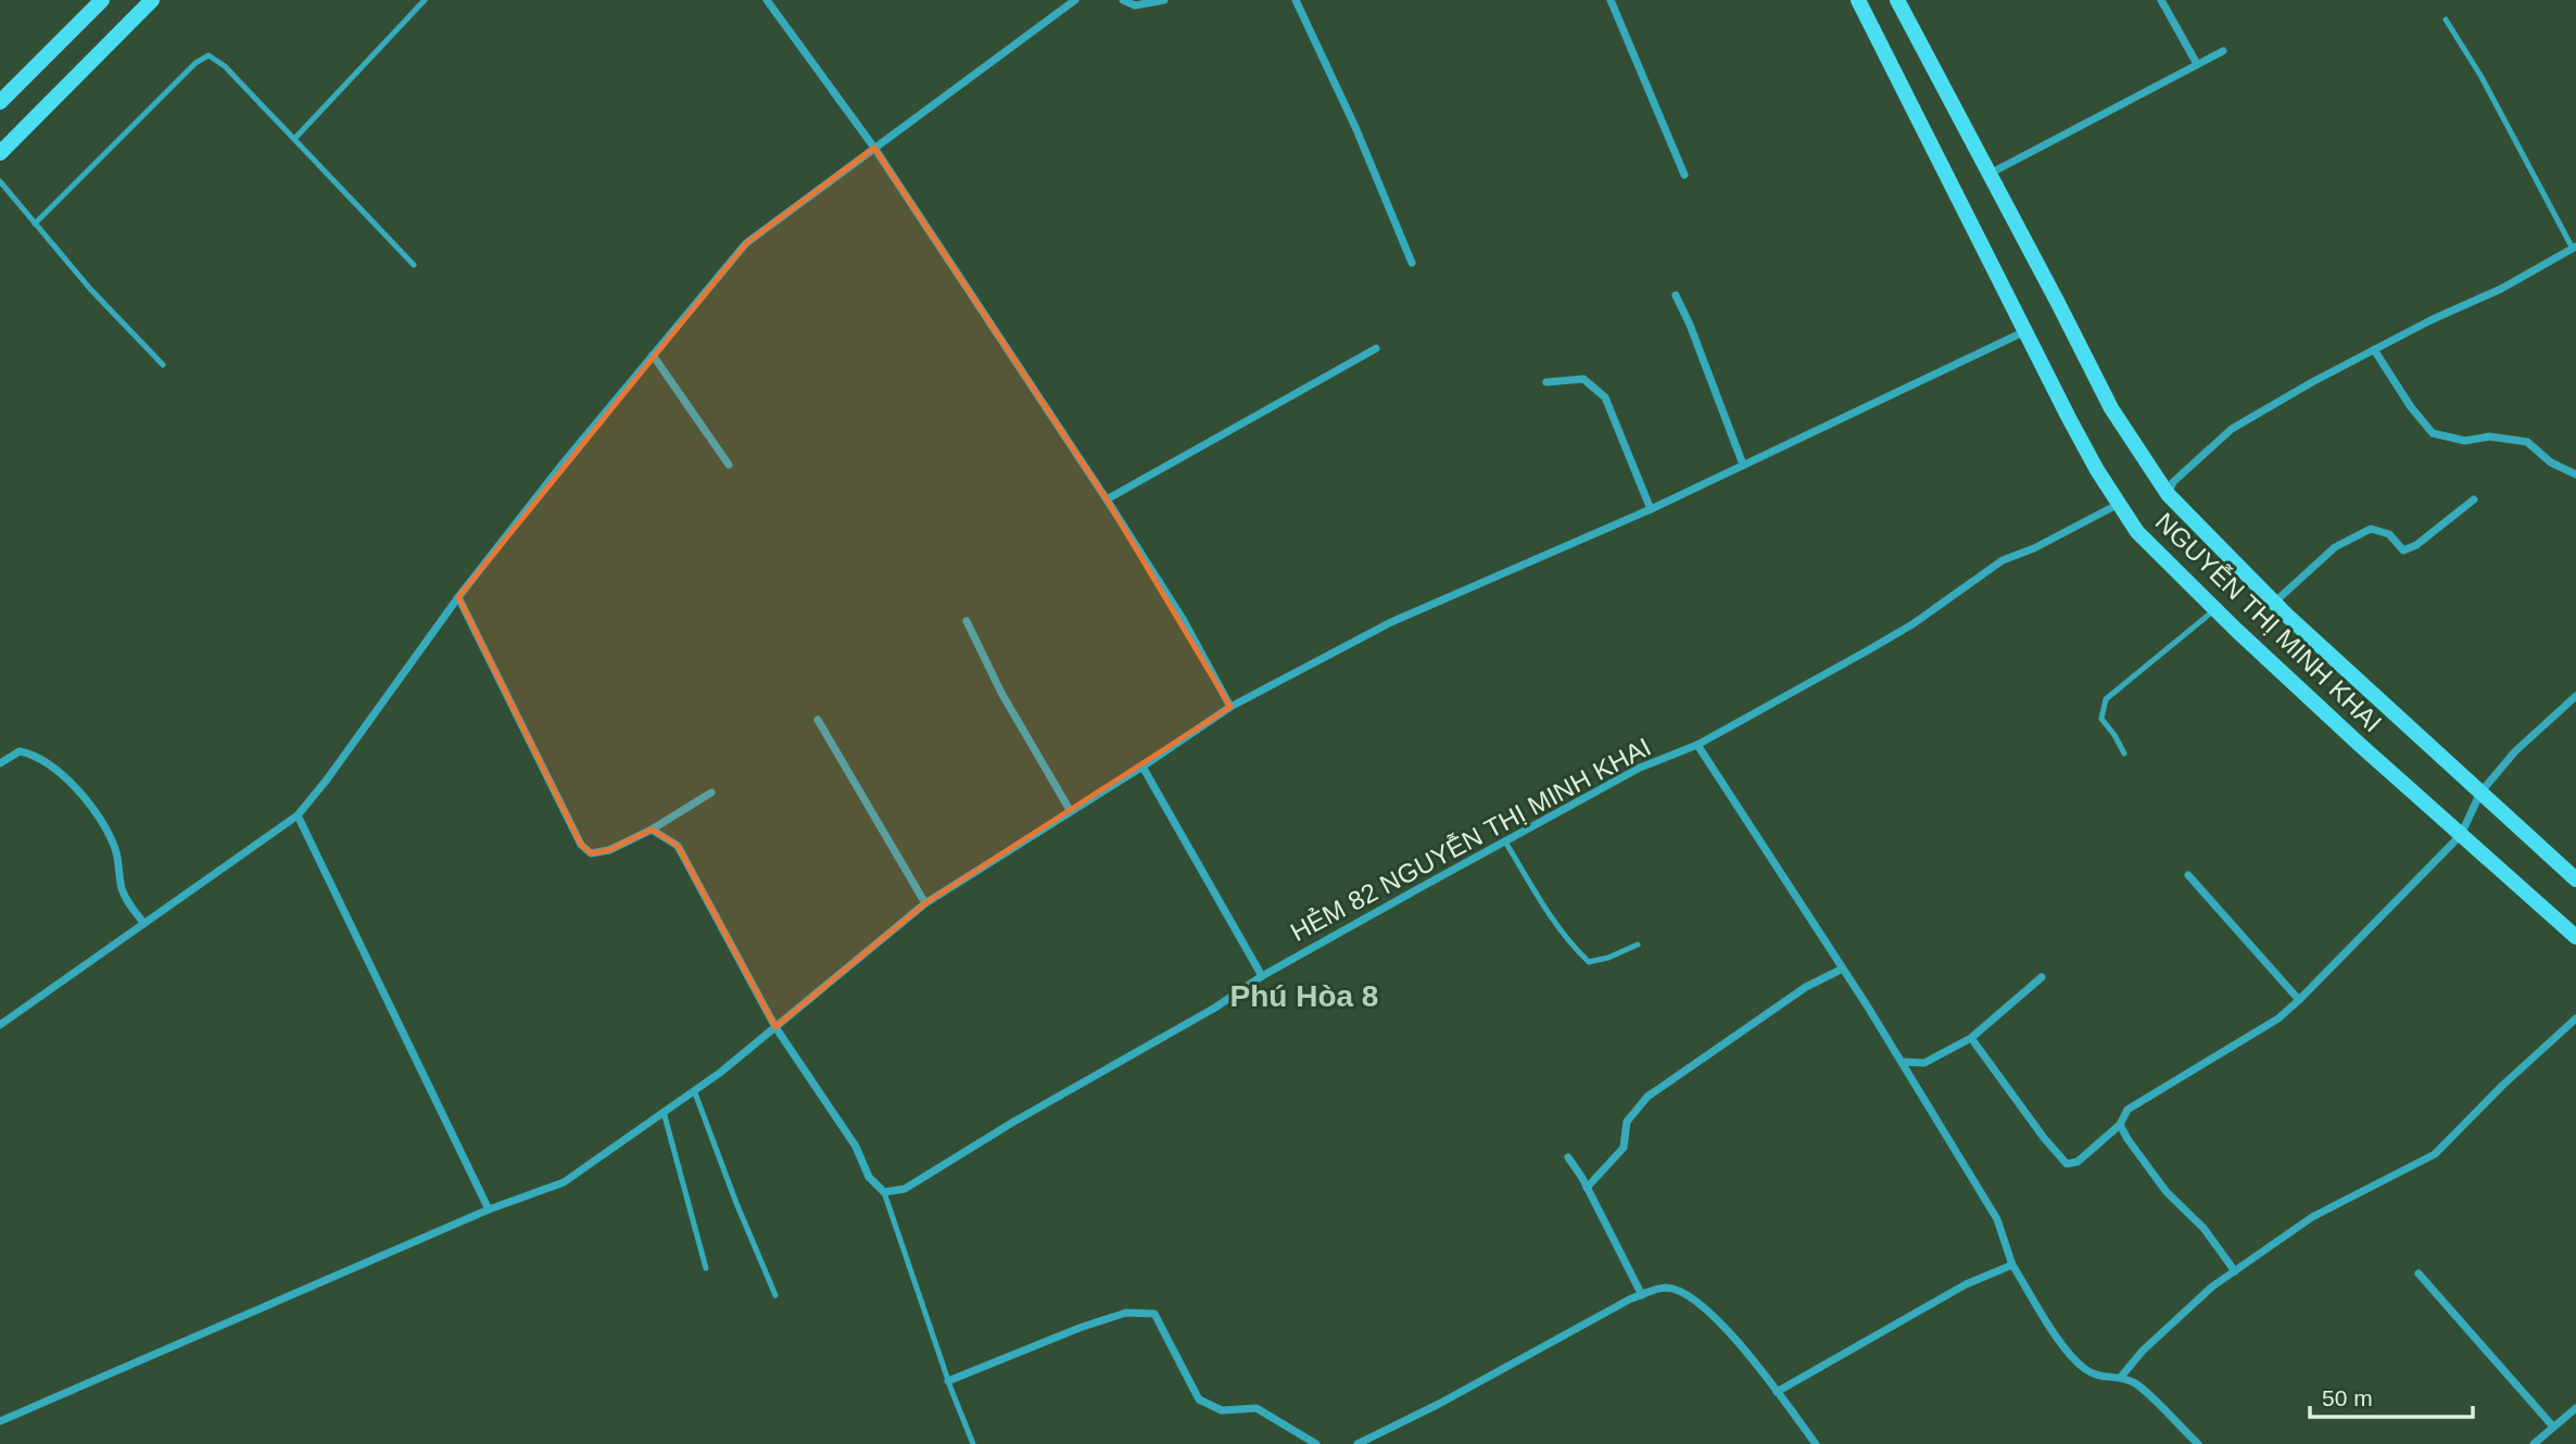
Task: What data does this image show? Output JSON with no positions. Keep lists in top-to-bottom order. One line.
{"streets":{"main road":["NGUYỄN THỊ MINH KHAI"],"street":["HẺM 82 NGUYỄN THỊ MINH KHAI"]},"crossings":[["NGUYỄN THỊ MINH KHAI","HẺM 82 NGUYỄN THỊ MINH KHAI"]],"districts":["Phú Hòa 8"],"scale_bar":"50 m"}
